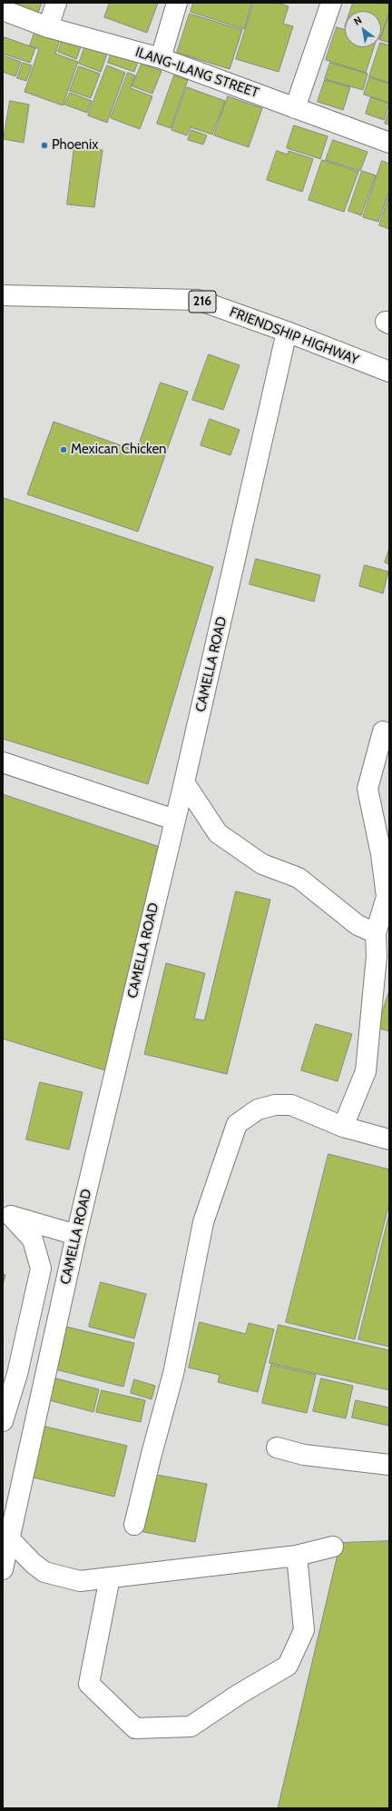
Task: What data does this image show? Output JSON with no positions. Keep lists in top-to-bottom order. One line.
{"streets":{"street":["ILANG-ILANG STREET","216","FRIENDSHIP HIGHWAY","CAMELLA ROAD"]},"crossings":[["FRIENDSHIP HIGHWAY","CAMELLA ROAD"]],"places":["Phoenix","Mexican Chicken"],"north":"top left"}
